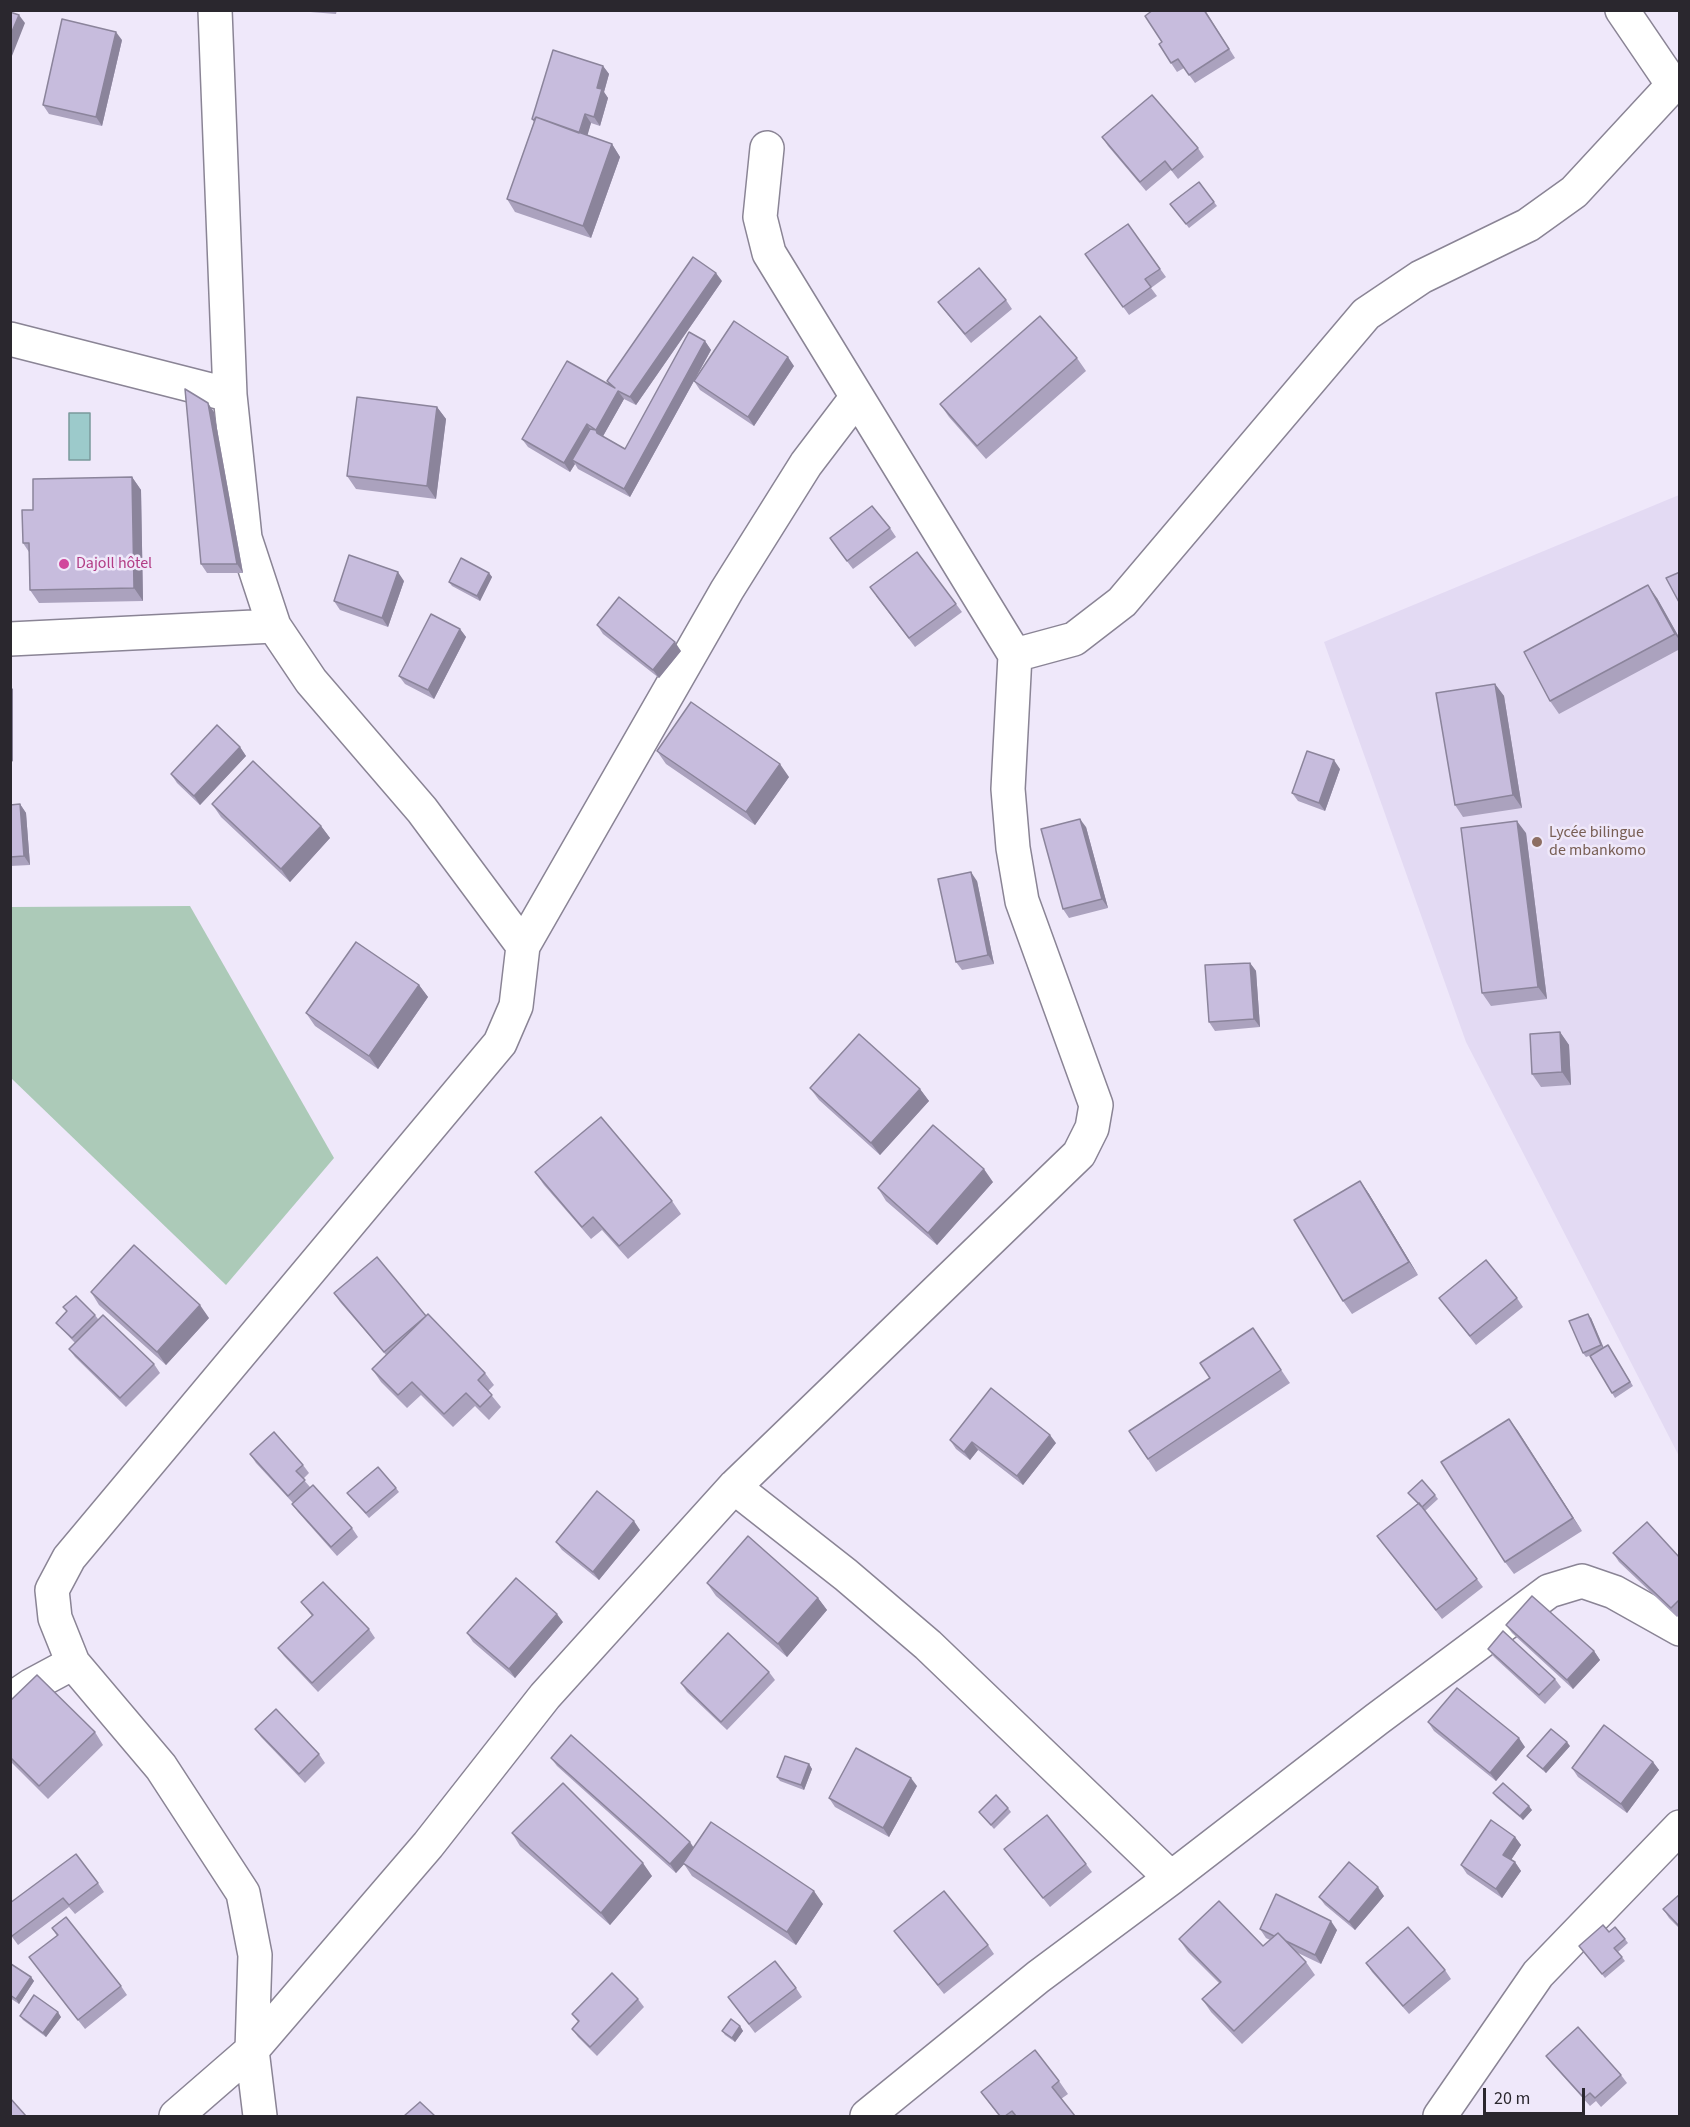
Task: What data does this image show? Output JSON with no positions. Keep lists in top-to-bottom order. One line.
{"places":["Dajoll hôtel","Lycée bilingue de mbankomo"],"scale_bar":"20 m"}
